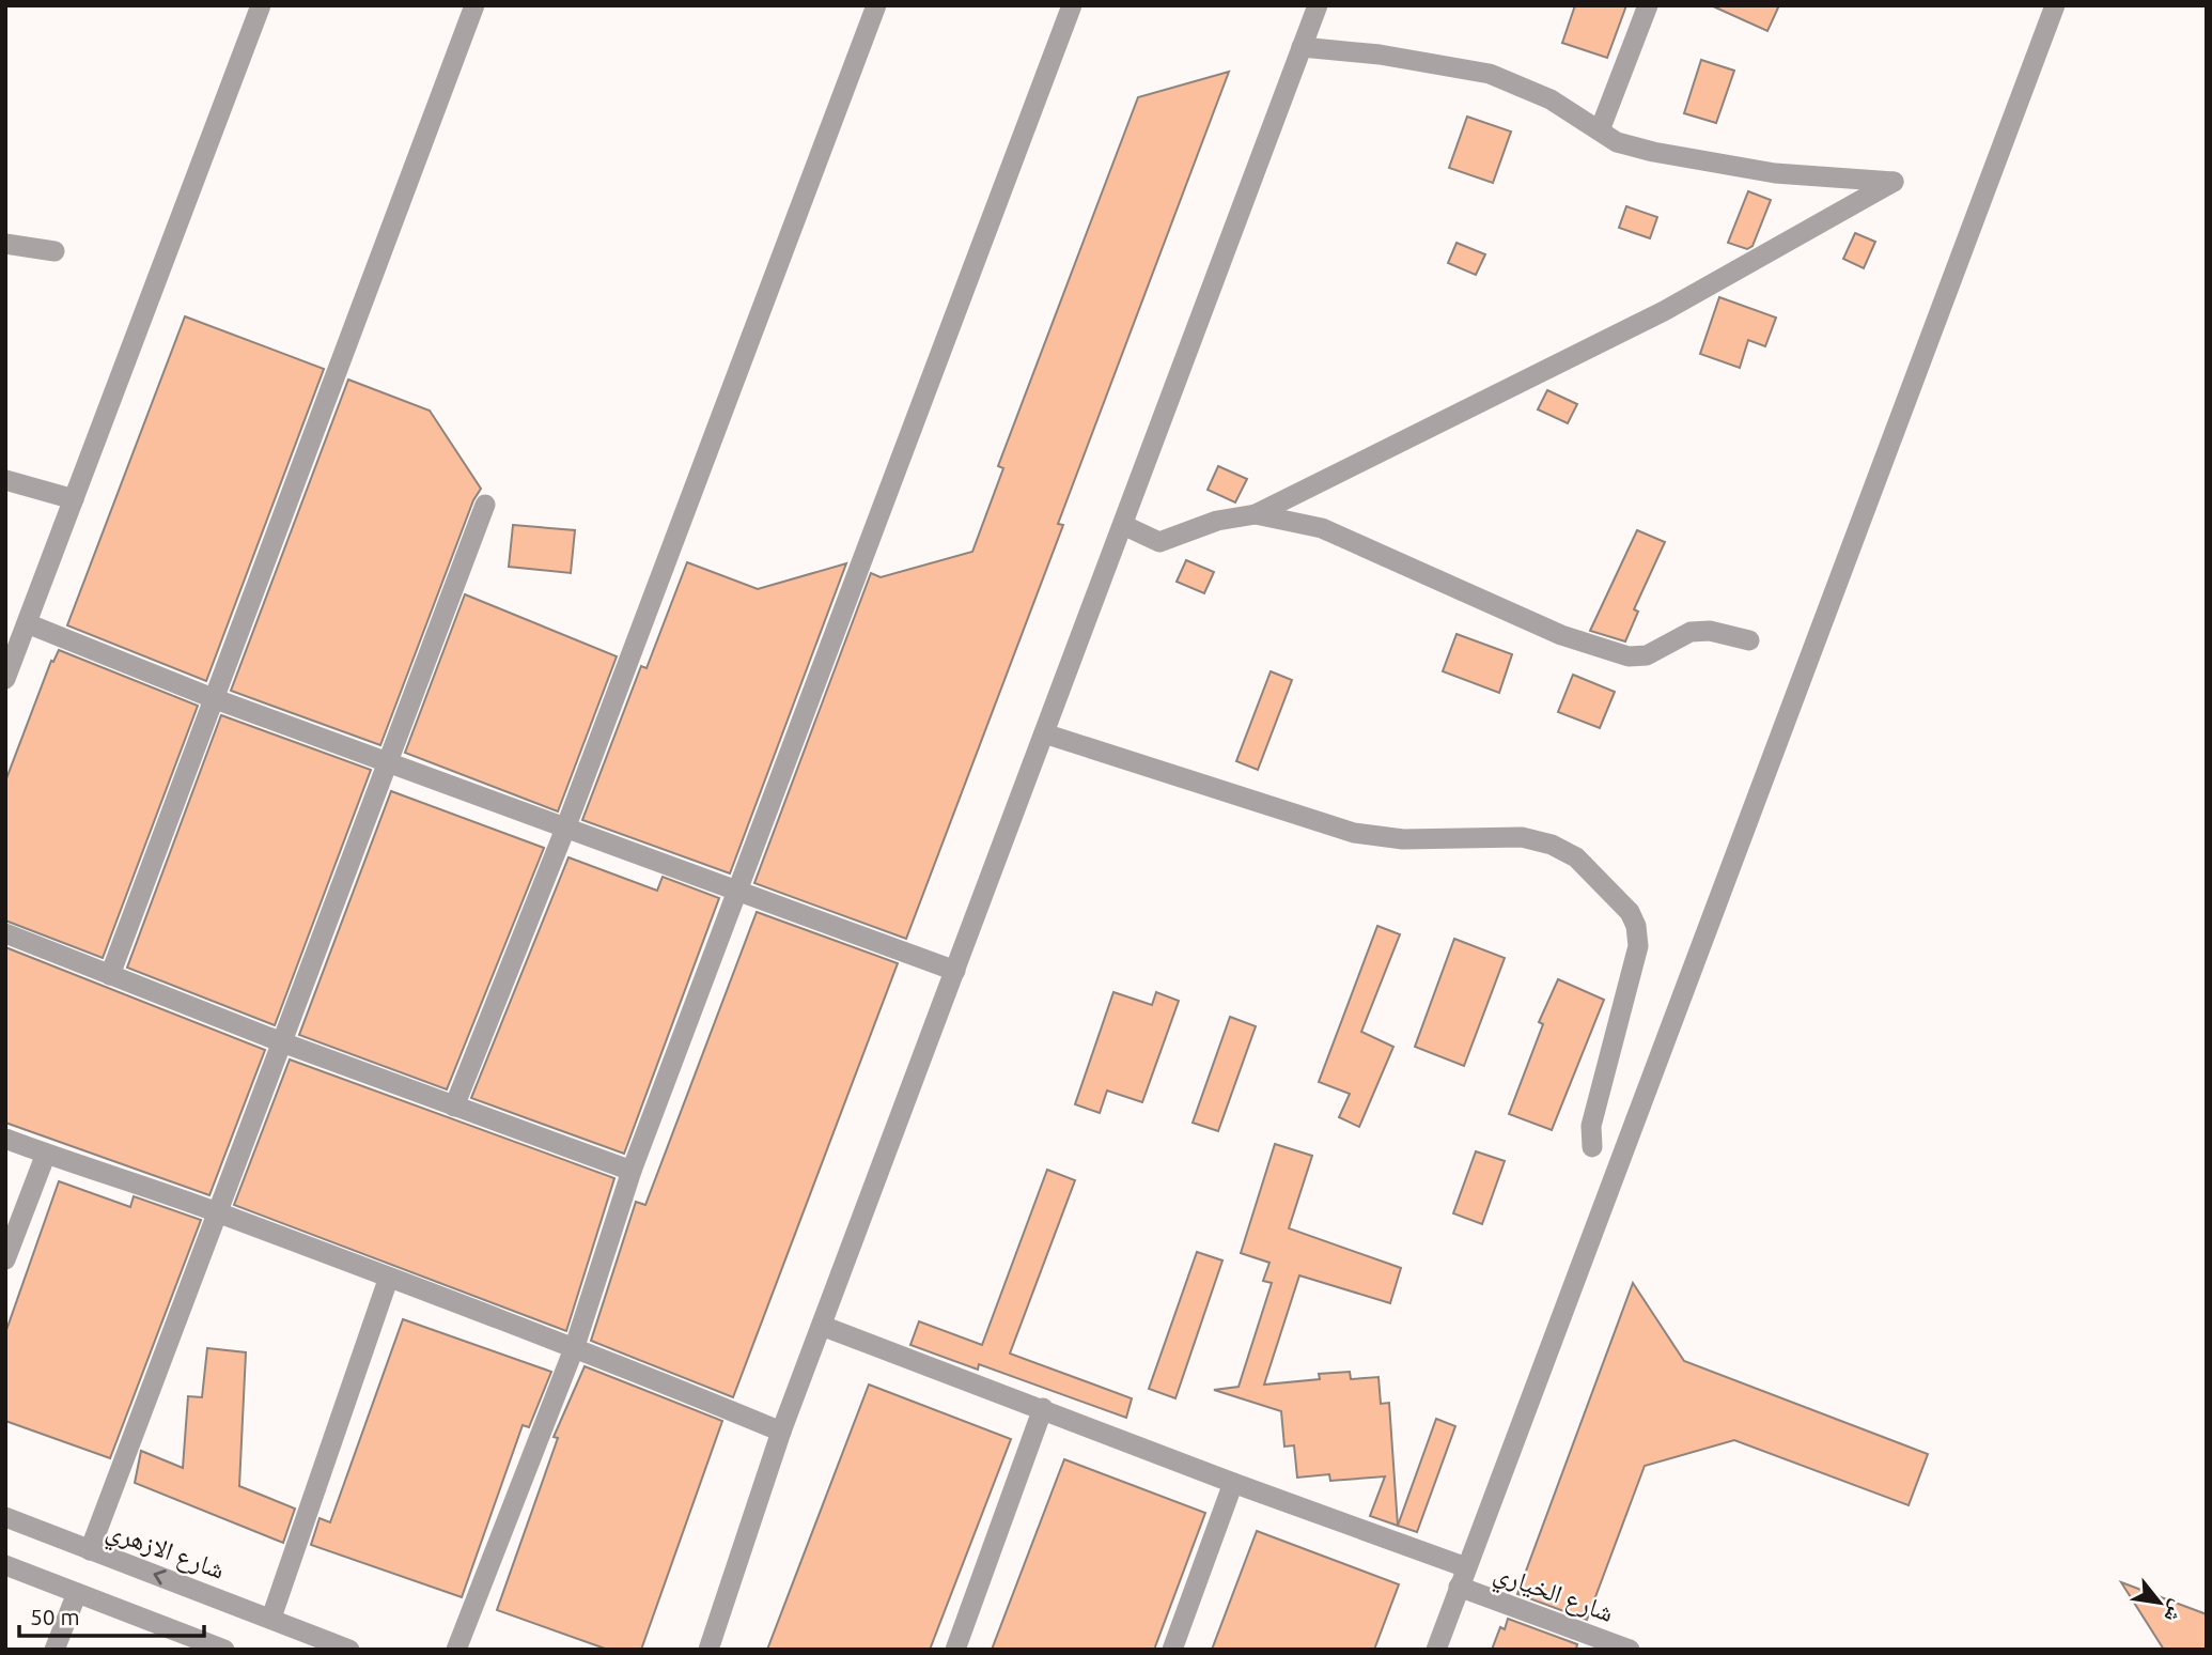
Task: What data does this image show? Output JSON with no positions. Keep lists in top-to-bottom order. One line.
{"streets":{"street":["شارع الازهري","شارع الخياري"]},"scale_bar":"50 m","north":"bottom right"}
